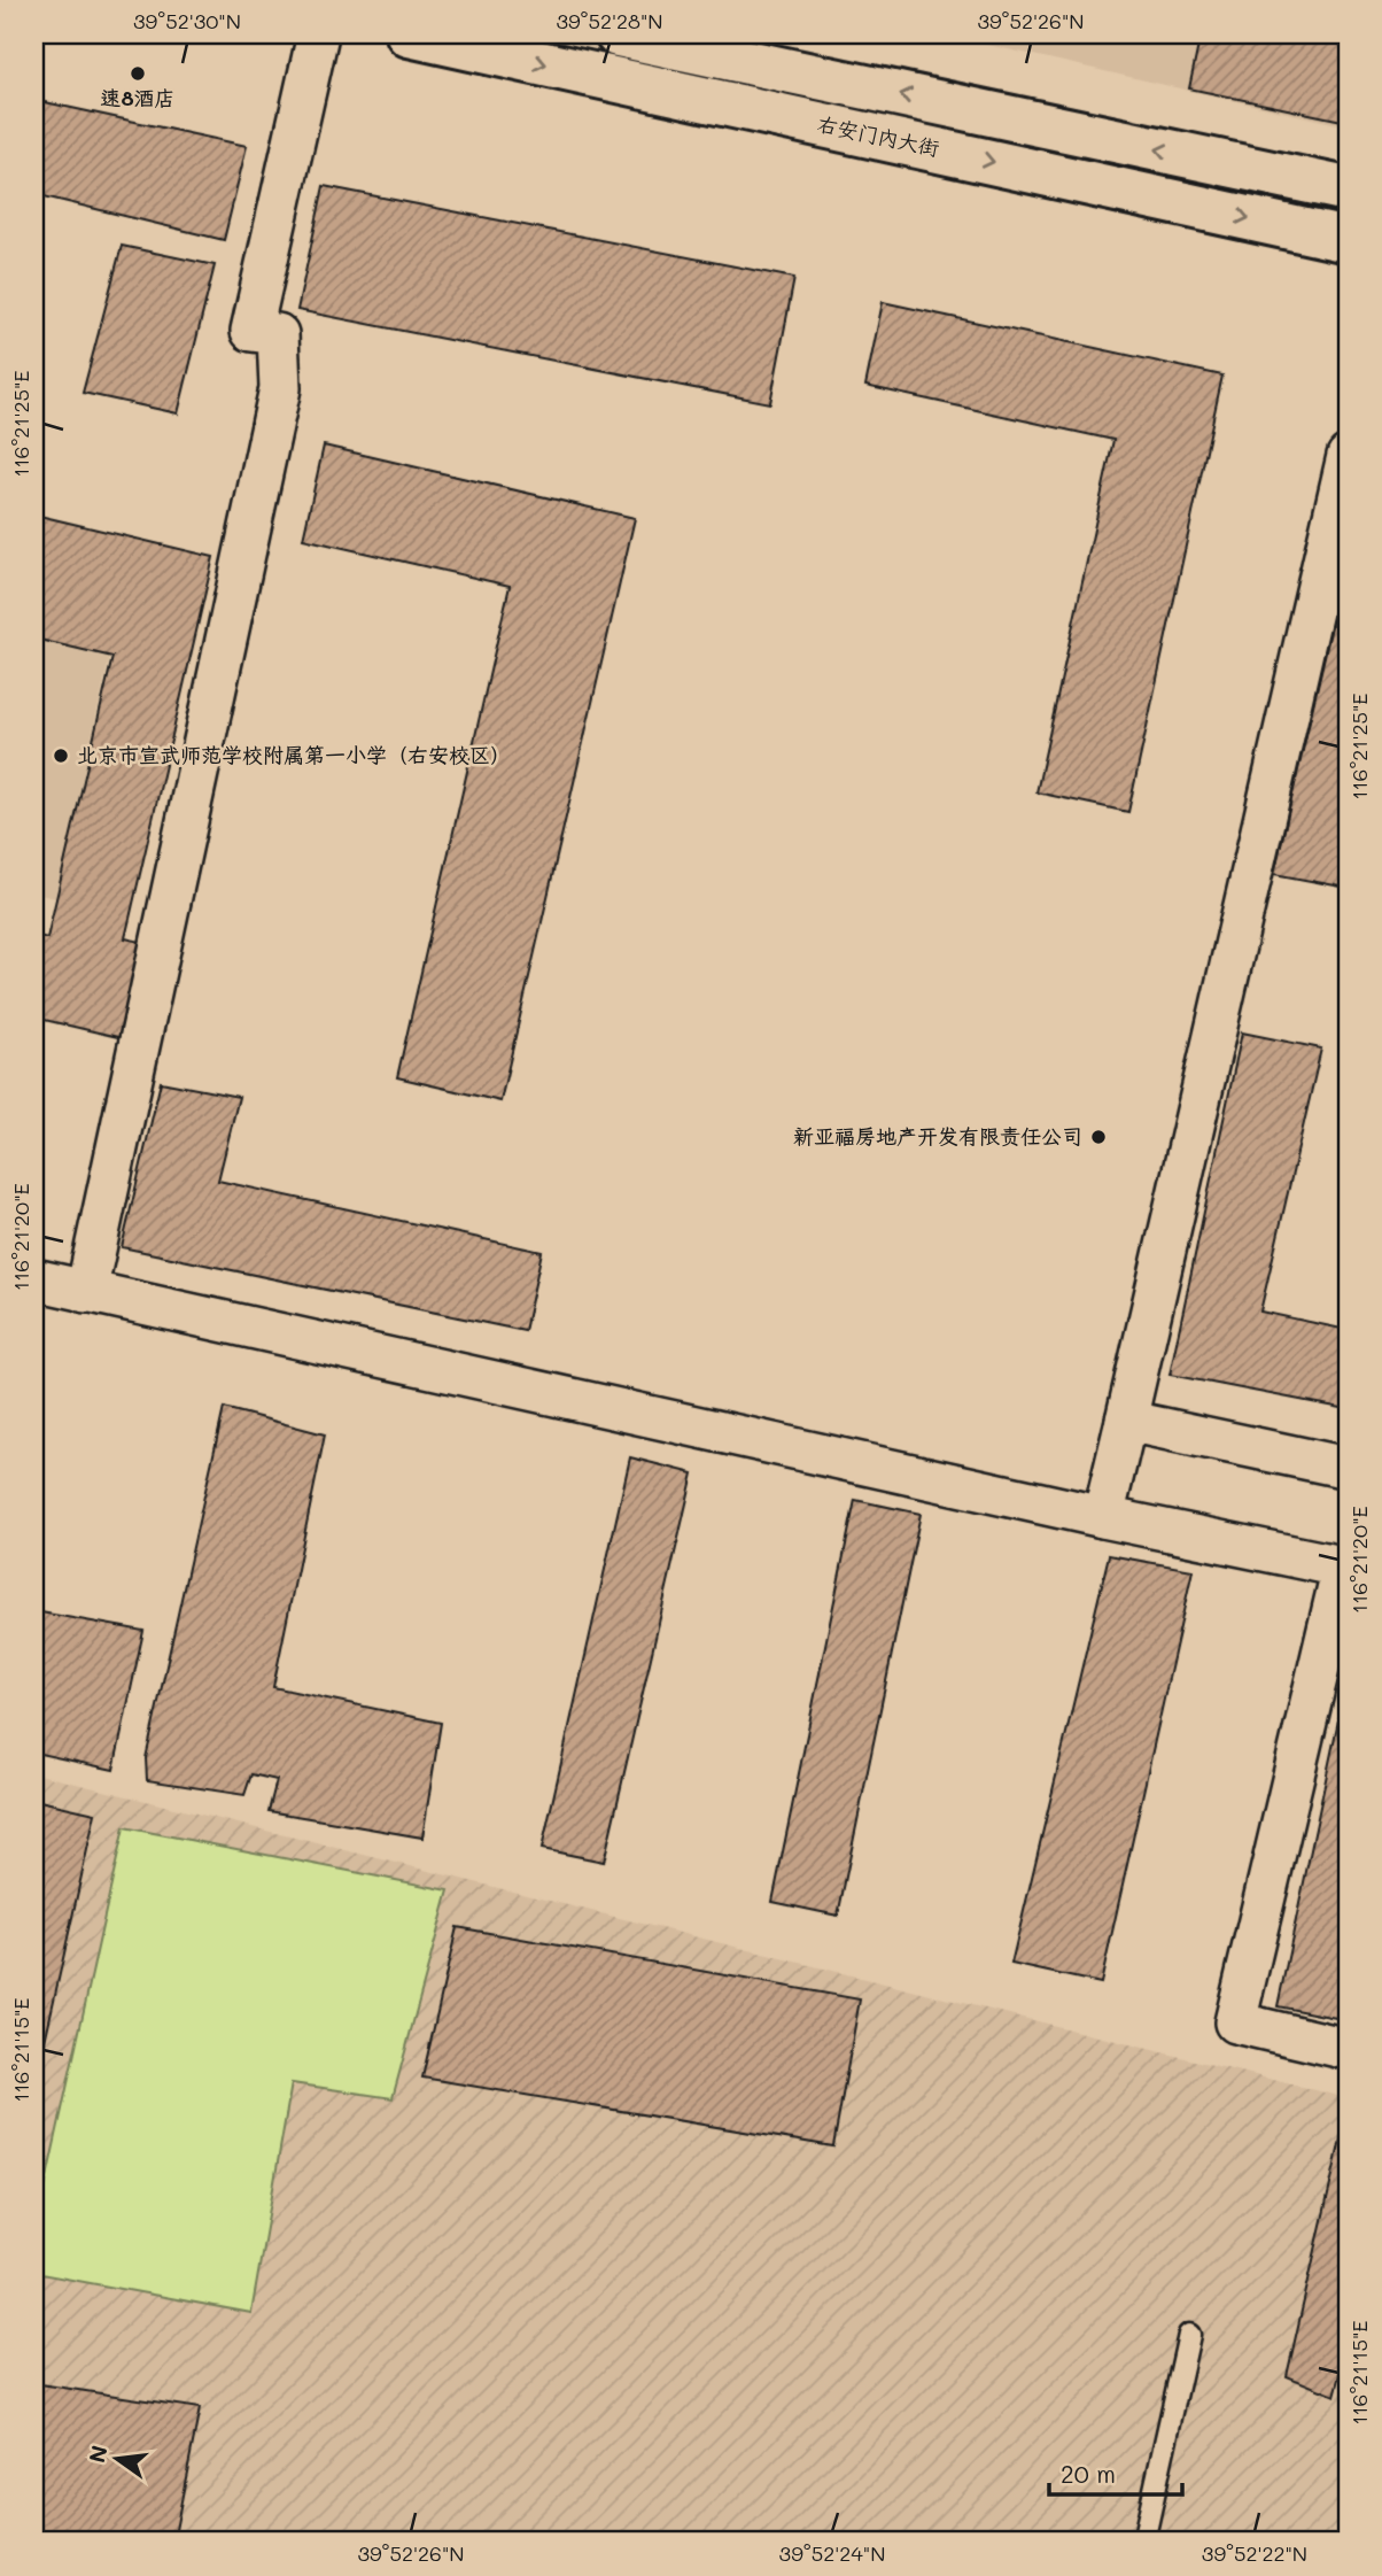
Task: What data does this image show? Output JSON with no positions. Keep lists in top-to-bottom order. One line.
{"streets":{"main road":["右安门内大街"]},"places":["速8酒店","北京市宣武师范学校附属第一小学（右安校区）","新亚福房地产开发有限责任公司"],"scale_bar":"20 m","north":"left","coordinates":["39°52'30\"N","39°52'28\"N","39°52'26\"N","116°21'25\"E","116°21'20\"E","116°21'15\"E","39°52'24\"N","39°52'22\"N"]}
